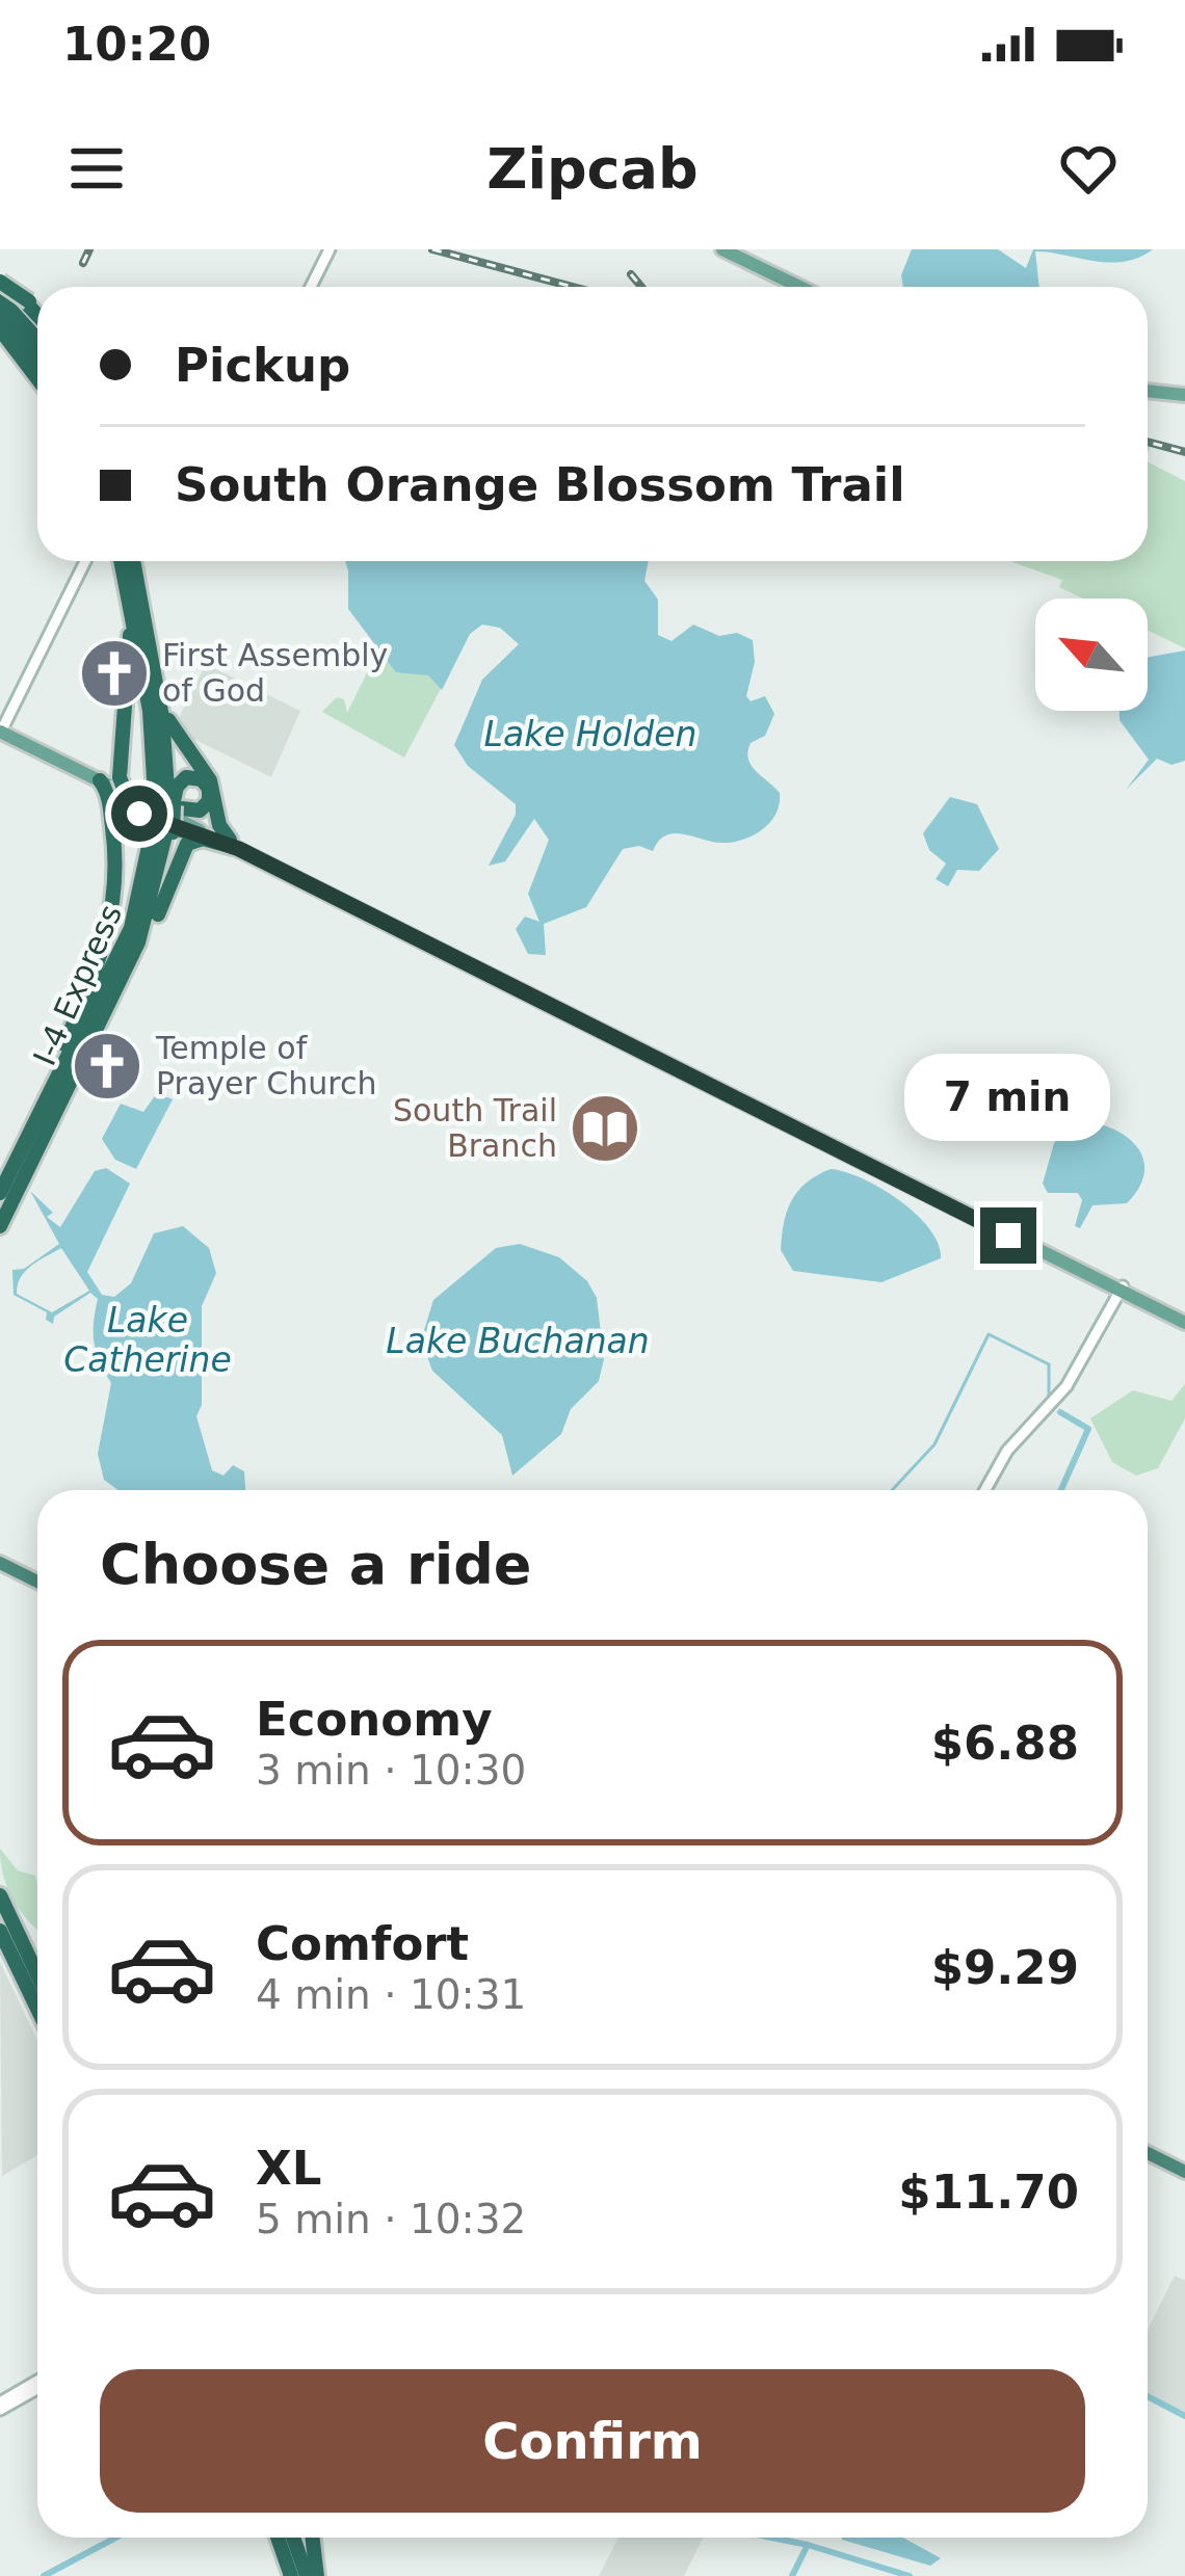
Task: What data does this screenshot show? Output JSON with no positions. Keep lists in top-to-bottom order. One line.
{"streets":{"highway":["I-4 Express"]},"water":["Lake Holden","Lake Catherine","Lake Buchanan"],"places":{"church":["First Assembly of God","Temple of Prayer Church"],"library":["South Trail Branch"]},"north":"top left","page":{"status":"10:20","header":"Zipcab","banner":["Pickup","South Orange Blossom Trail"],"bubble":"7 min","heading":"Choose a ride","list":[{"name":"Economy","note":"3 min · 10:30","value":"$6.88"},{"name":"Comfort","note":"4 min · 10:31","value":"$9.29"},{"name":"XL","note":"5 min · 10:32","value":"$11.70"}],"buttons":"Confirm"}}
